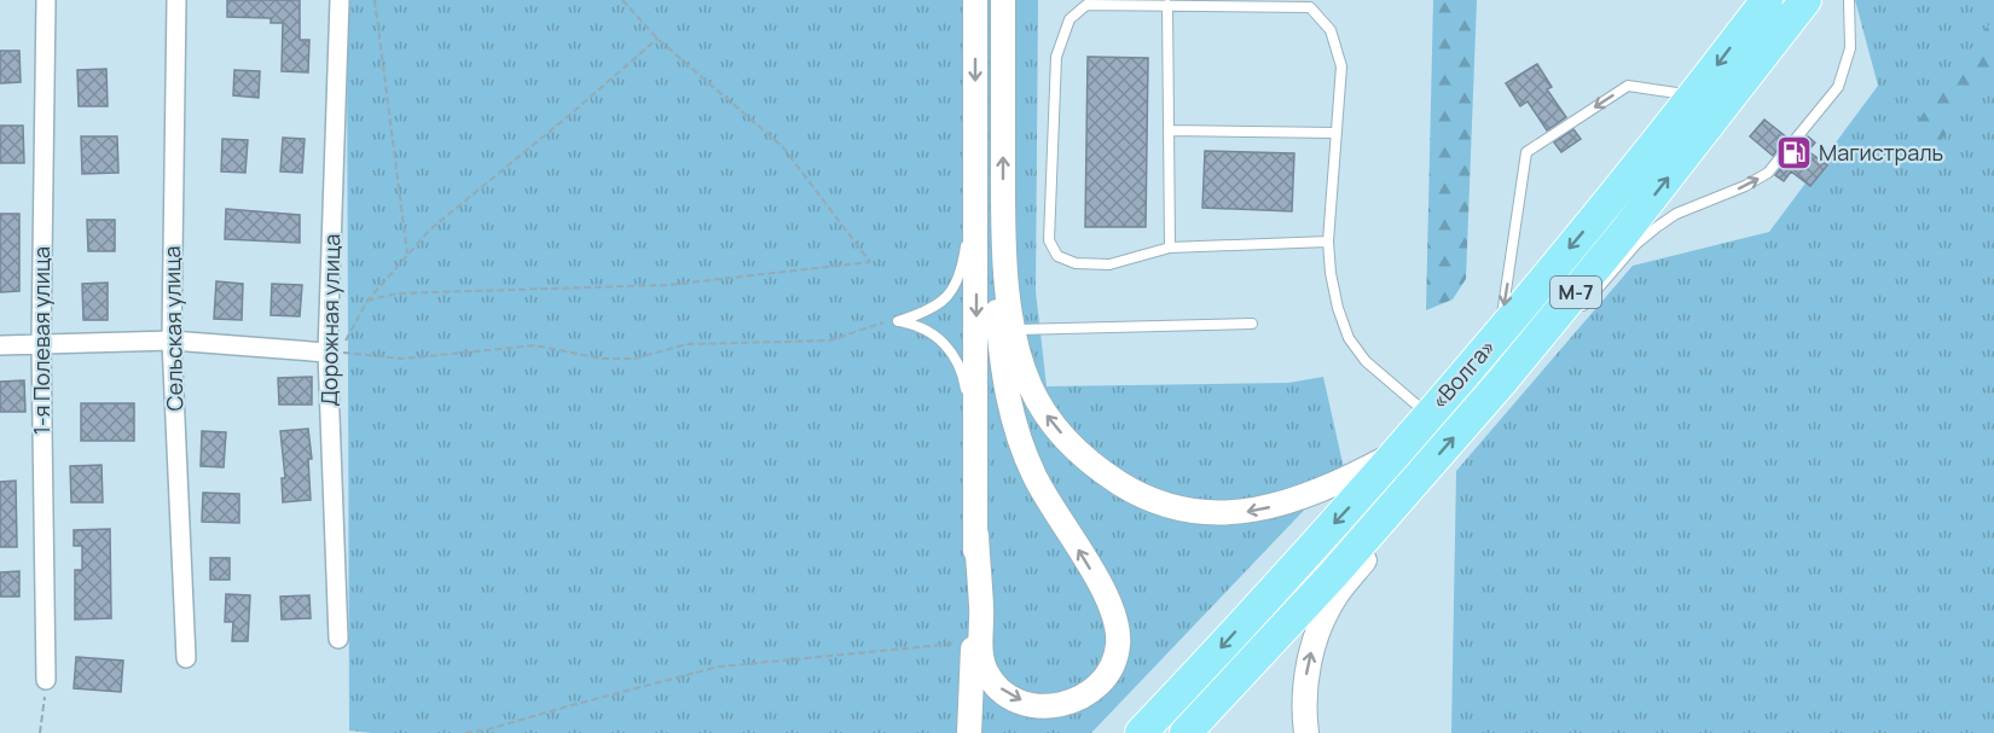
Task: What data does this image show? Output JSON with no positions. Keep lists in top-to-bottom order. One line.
{"streets":{"highway":["М-7","«Волга»"],"street":["Дорожная улица","Сельская улица","1-я Полевая улица"]},"places":{"fuel station":["Магистраль"]}}
